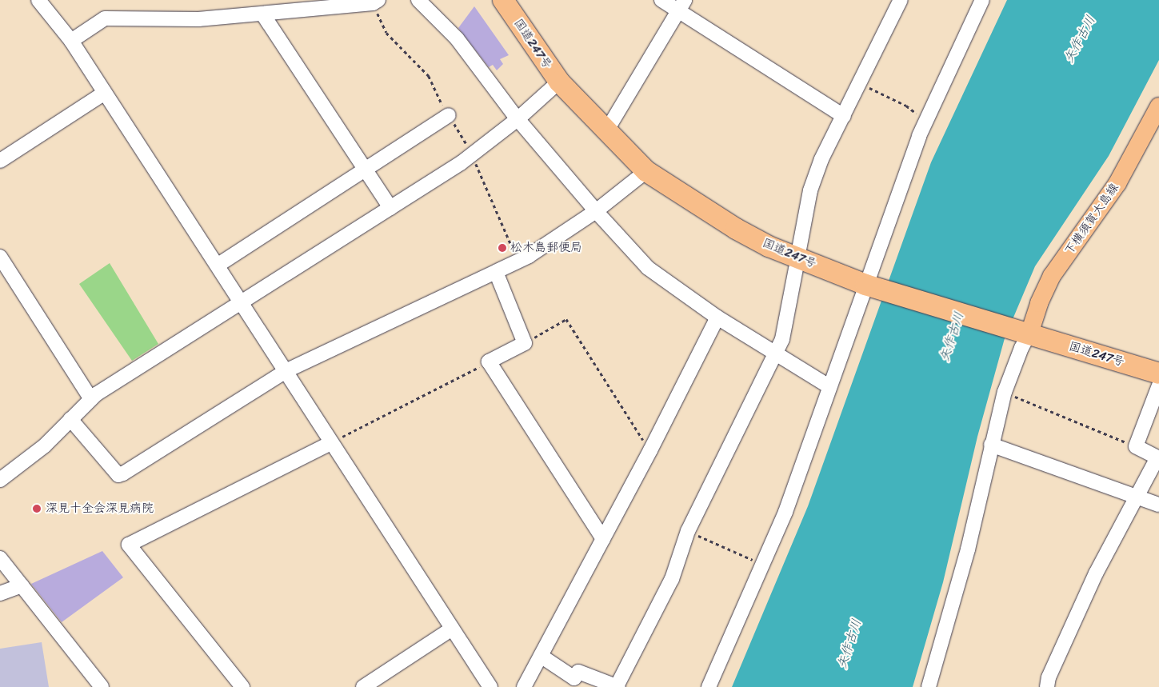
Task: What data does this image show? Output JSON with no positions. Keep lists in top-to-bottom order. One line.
{"streets":{"highway":["国道247号"],"main road":["下横須賀大島線"]},"crossings":[["国道247号","下横須賀大島線"]],"water":["矢作古川"],"places":["松木島郵便局","深見十全会深見病院"]}
